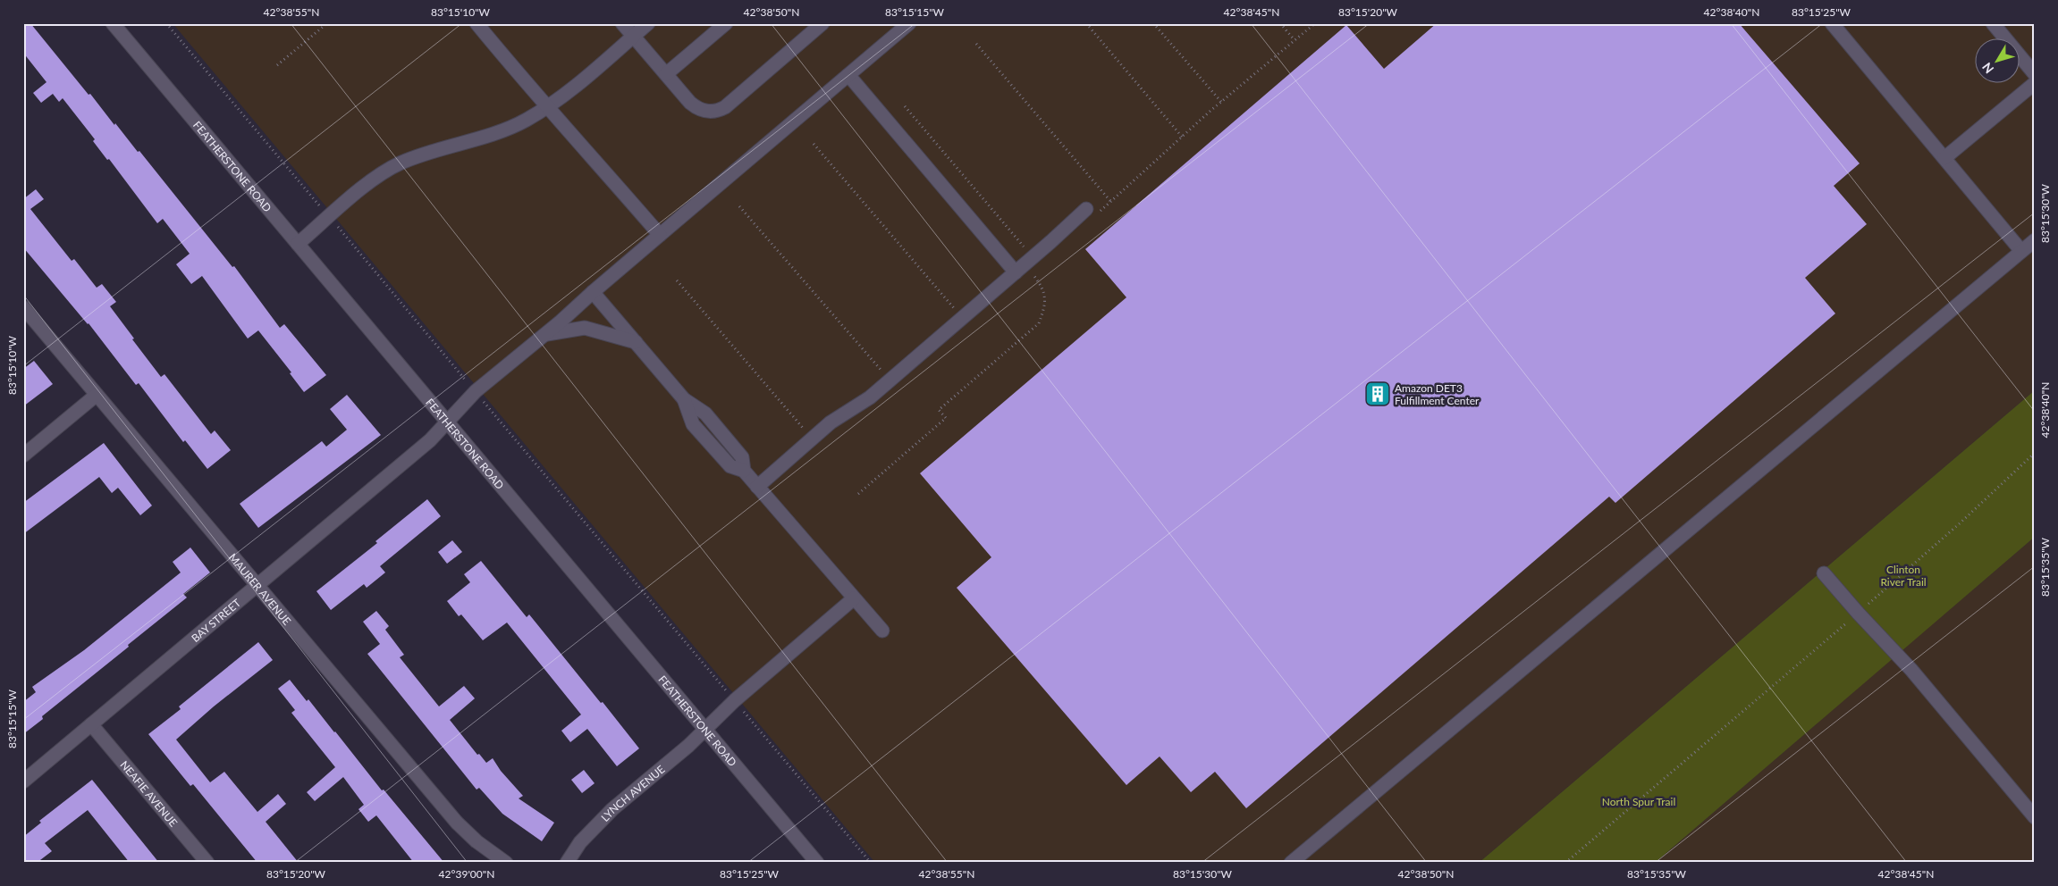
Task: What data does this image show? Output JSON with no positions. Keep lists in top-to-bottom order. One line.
{"streets":{"street":["FEATHERSTONE ROAD","MAURER AVENUE","BAY STREET","NEAFIE AVENUE","LYNCH AVENUE"]},"crossings":[["FEATHERSTONE ROAD","BAY STREET"],["FEATHERSTONE ROAD","LYNCH AVENUE"],["MAURER AVENUE","BAY STREET"],["BAY STREET","NEAFIE AVENUE"]],"parks":["Clinton River Trail","North Spur Trail"],"places":{"building":["Amazon DET3 Fulfillment Center"]},"north":"bottom left","coordinates":["42°38'55\"N","83°15'10\"W","42°38'50\"N","83°15'15\"W","42°38'45\"N","83°15'20\"W","42°38'40\"N","83°15'25\"W","83°15'30\"W","83°15'35\"W","42°39'00\"N"]}
